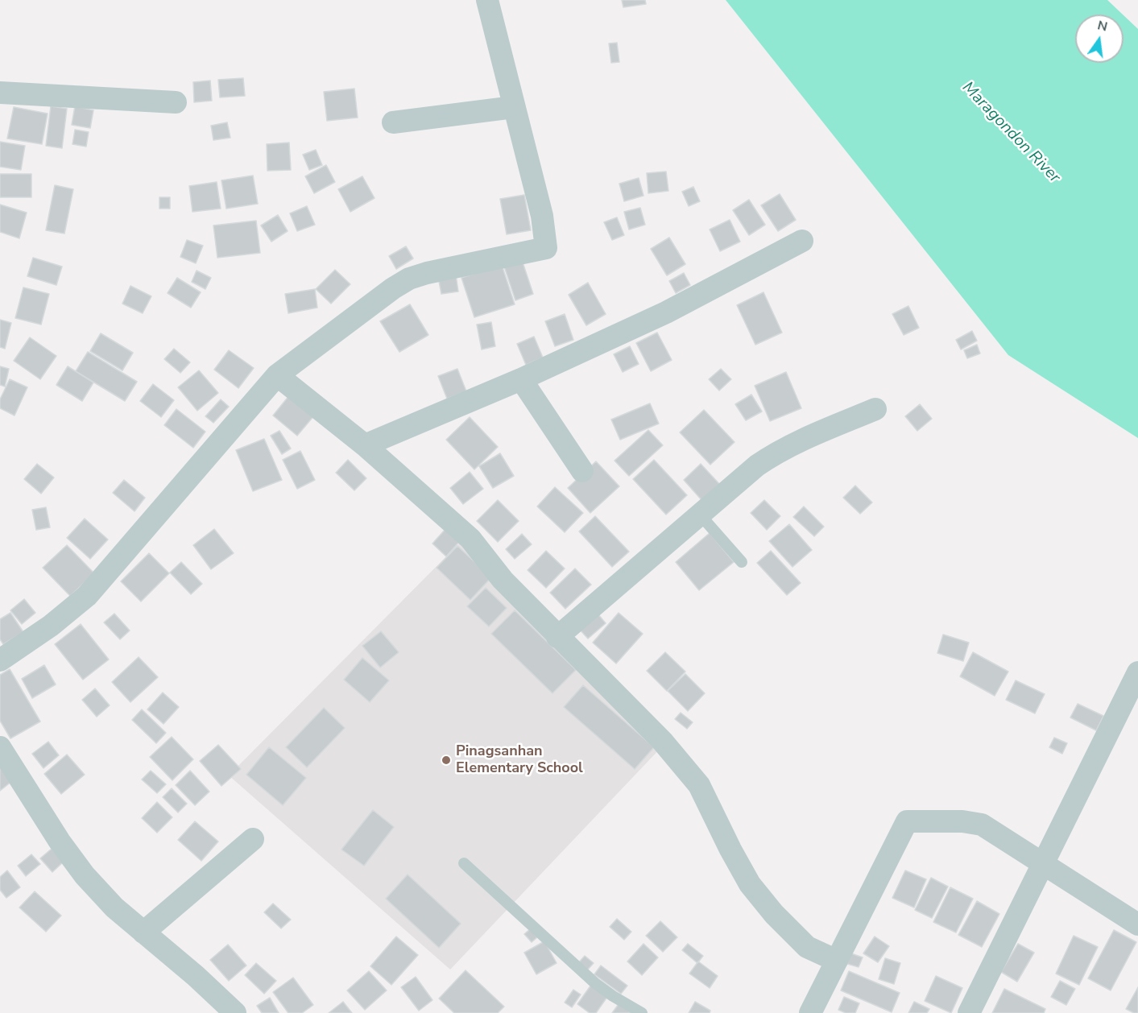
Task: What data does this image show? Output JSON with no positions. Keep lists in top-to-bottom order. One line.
{"water":["Maragondon River"],"places":["Pinagsanhan Elementary School"],"north":"top"}
